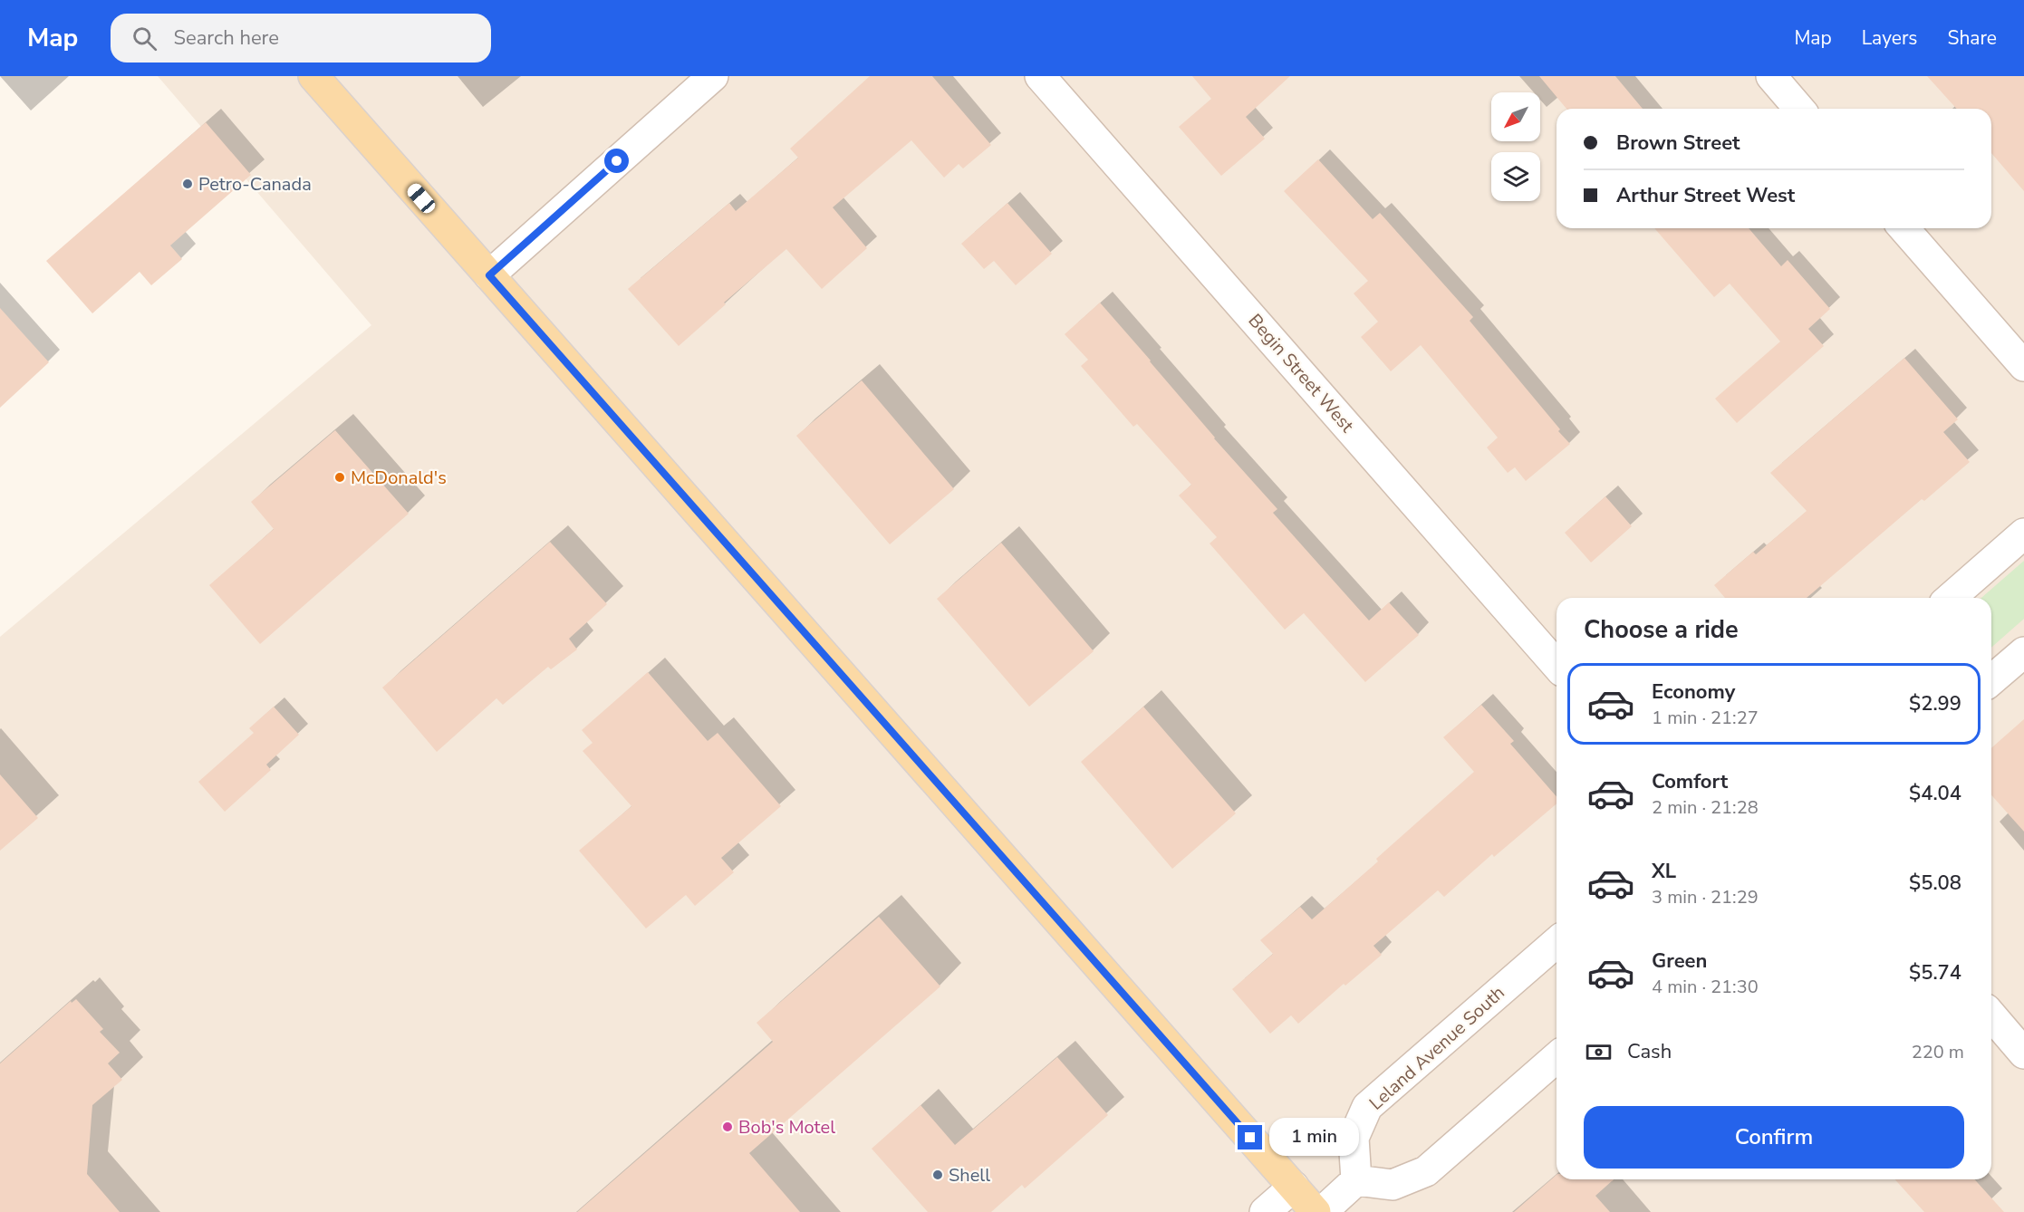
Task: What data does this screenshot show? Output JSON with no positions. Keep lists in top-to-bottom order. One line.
{"streets":{"street":["Begin Street West","Leland Avenue South"]},"places":["Petro-Canada","McDonald's","Bob's Motel","Shell"],"north":"bottom left","page":{"header":"Map","search":"Search here","nav":["Map","Layers","Share"],"banner":["Brown Street","Arthur Street West"],"heading":"Choose a ride","list":[{"name":"Economy","note":"1 min · 21:27","value":"$2.99"},{"name":"Comfort","note":"2 min · 21:28","value":"$4.04"},{"name":"XL","note":"3 min · 21:29","value":"$5.08"},{"name":"Green","note":"4 min · 21:30","value":"$5.74"}],"pay":["Cash","220 m"],"buttons":"Confirm","bubble":"1 min"}}
